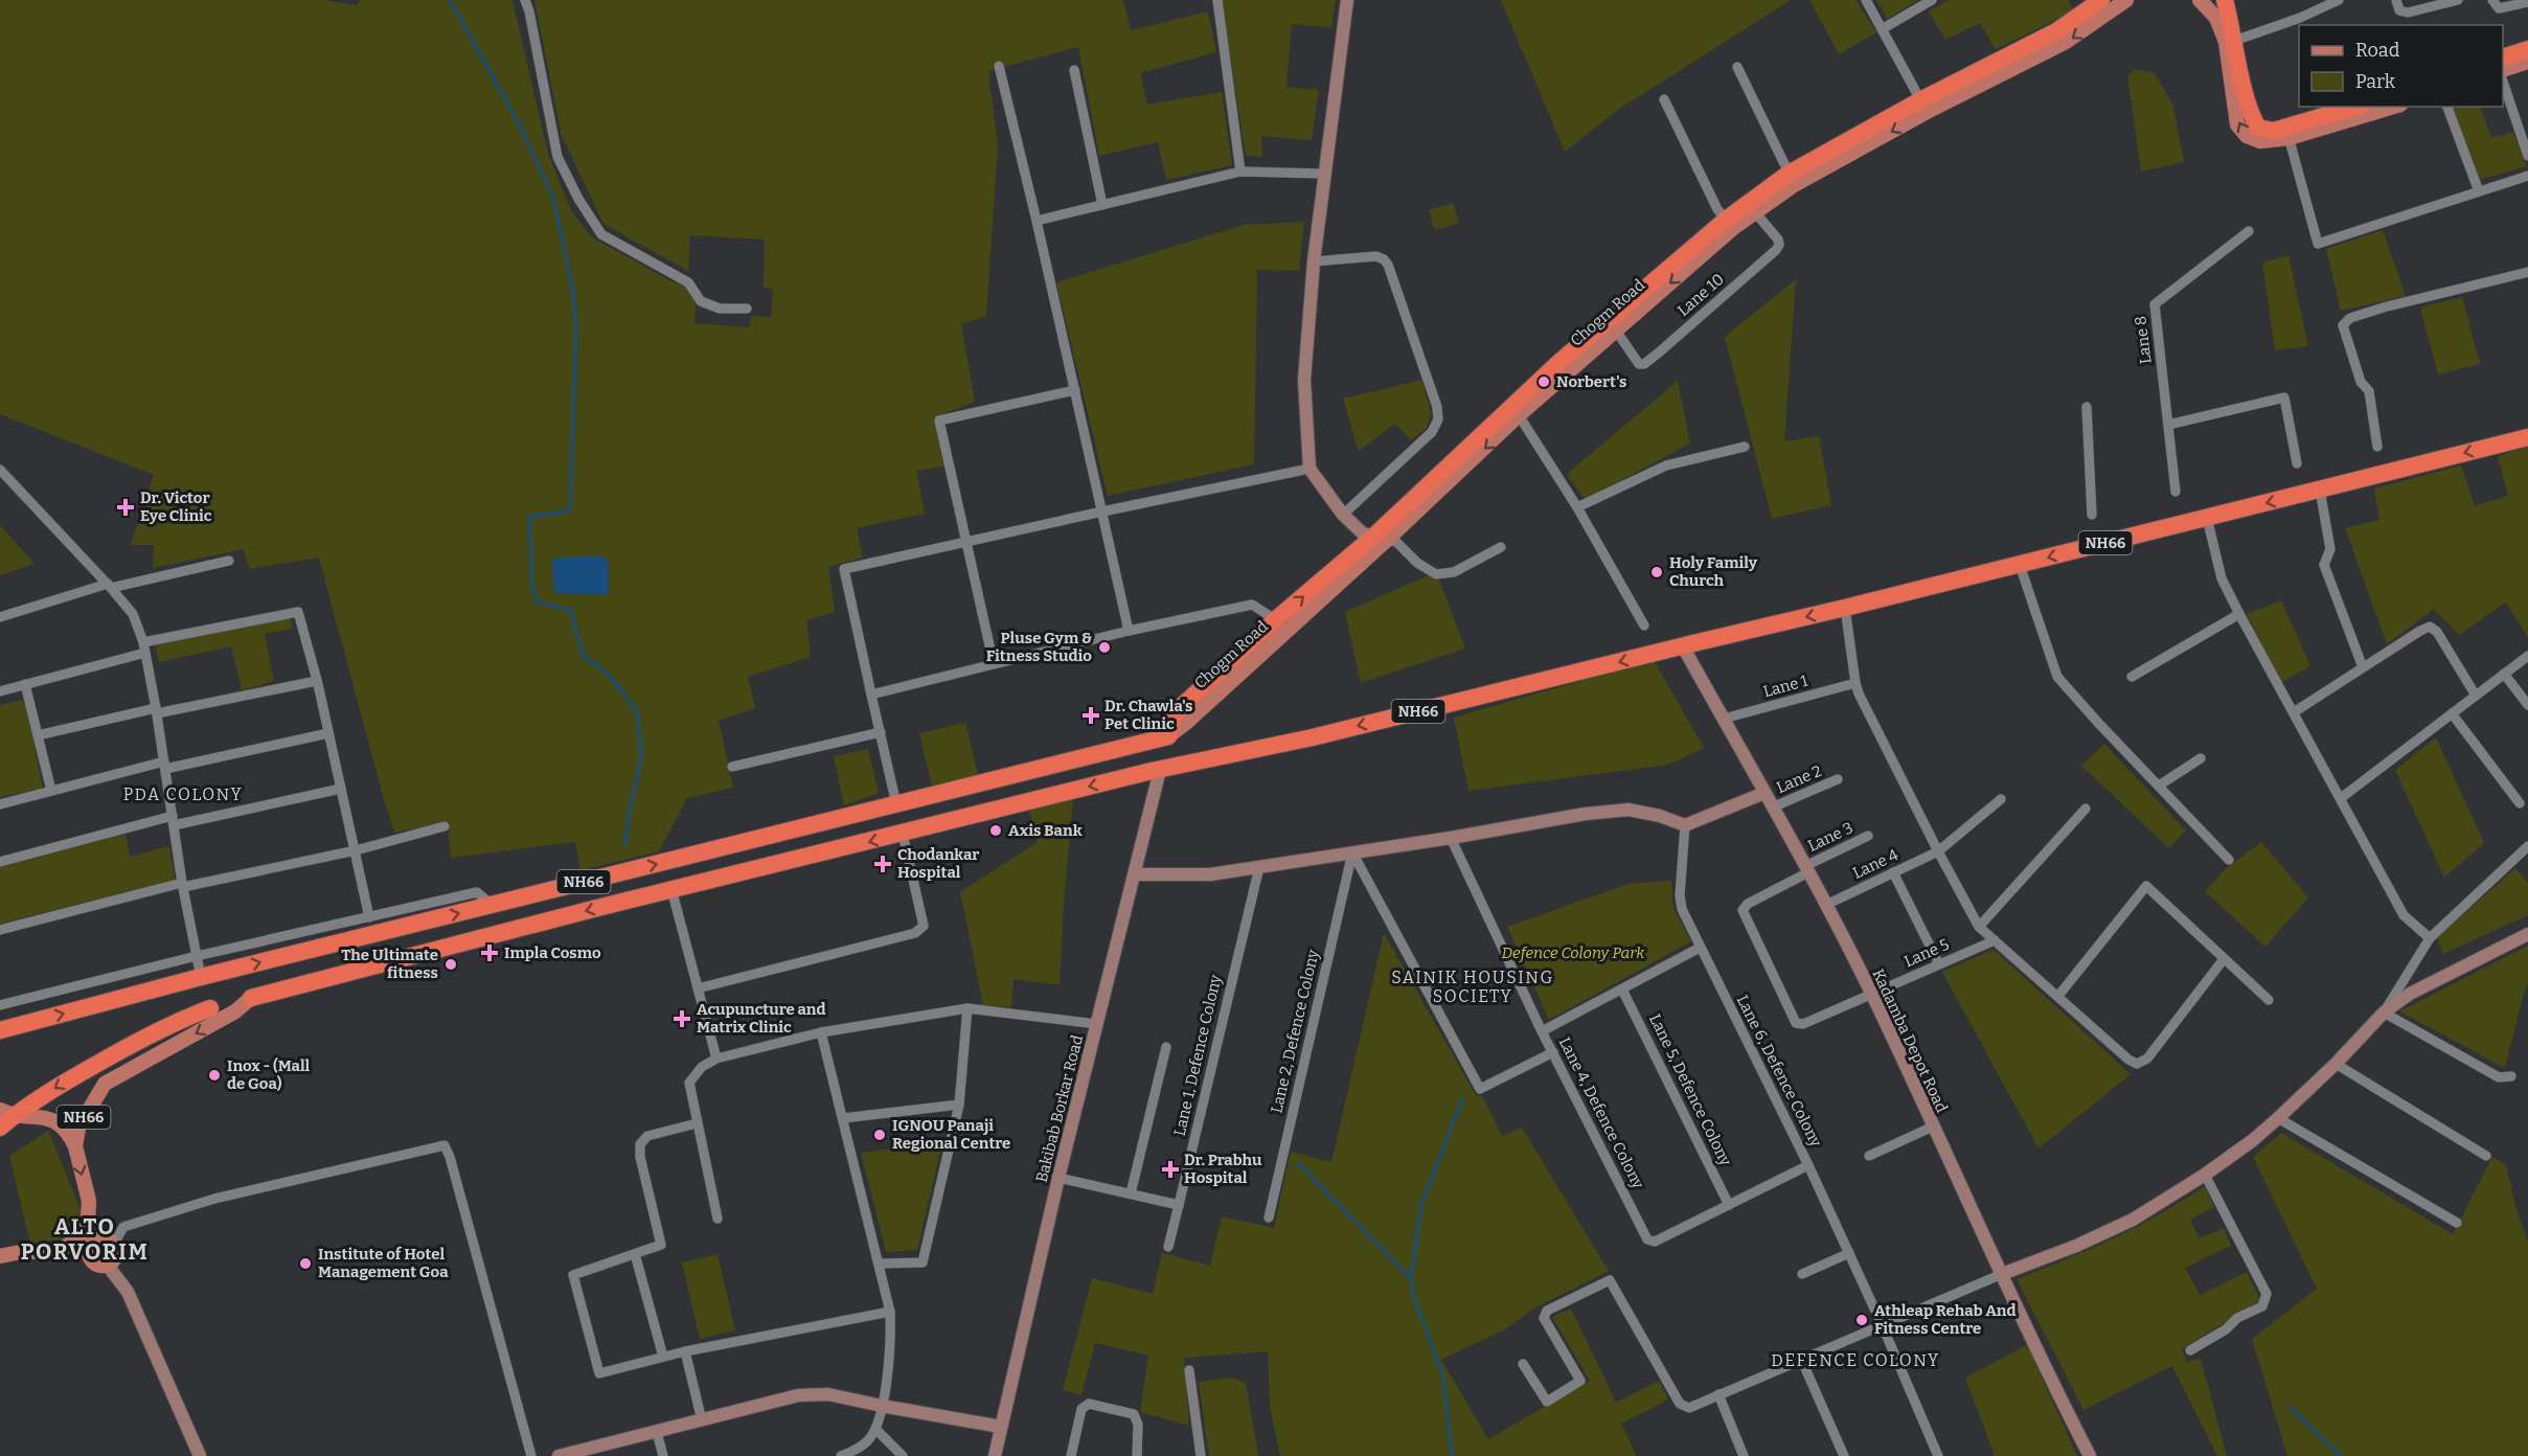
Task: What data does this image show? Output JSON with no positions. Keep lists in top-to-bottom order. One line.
{"streets":{"highway":["Chogm Road","NH66"],"street":["Lane 10","Lane 8","Lane 1","Lane 2","Lane 3","Lane 4","Lane 5","Lane 2, Defence Colony","Kadamba Depot Road","Lane 1, Defence Colony","Lane 6, Defence Colony","Lane 5, Defence Colony","Bakibab Borkar Road","Lane 4, Defence Colony"]},"crossings":[["Lane 10","Chogm Road"],["Chogm Road","NH66"],["NH66","Kadamba Depot Road"],["NH66","Bakibab Borkar Road"],["Lane 1","Kadamba Depot Road"],["Lane 2","Kadamba Depot Road"],["Lane 3","Lane 5"],["Lane 3","Kadamba Depot Road"],["Lane 4","Kadamba Depot Road"],["Lane 5","Kadamba Depot Road"],["Lane 6, Defence Colony","Lane 4, Defence Colony"],["Lane 5, Defence Colony","Lane 4, Defence Colony"]],"districts":["PDA COLONY","SAINIK HOUSING SOCIETY","ALTO PORVORIM","DEFENCE COLONY"],"parks":["Defence Colony Park"],"places":{"other":["Norbert's","Holy Family Church","Pluse Gym & Fitness Studio","Axis Bank","The Ultimate fitness","Inox - (Mall de Goa)","IGNOU Panaji Regional Centre","Institute of Hotel Management Goa","Athleap Rehab And Fitness Centre"],"health":["Dr. Victor Eye Clinic","Dr. Chawla's Pet Clinic","Chodankar Hospital","Impla Cosmo","Acupuncture and Matrix Clinic","Dr. Prabhu Hospital"]},"legend":["Road","Park"]}
